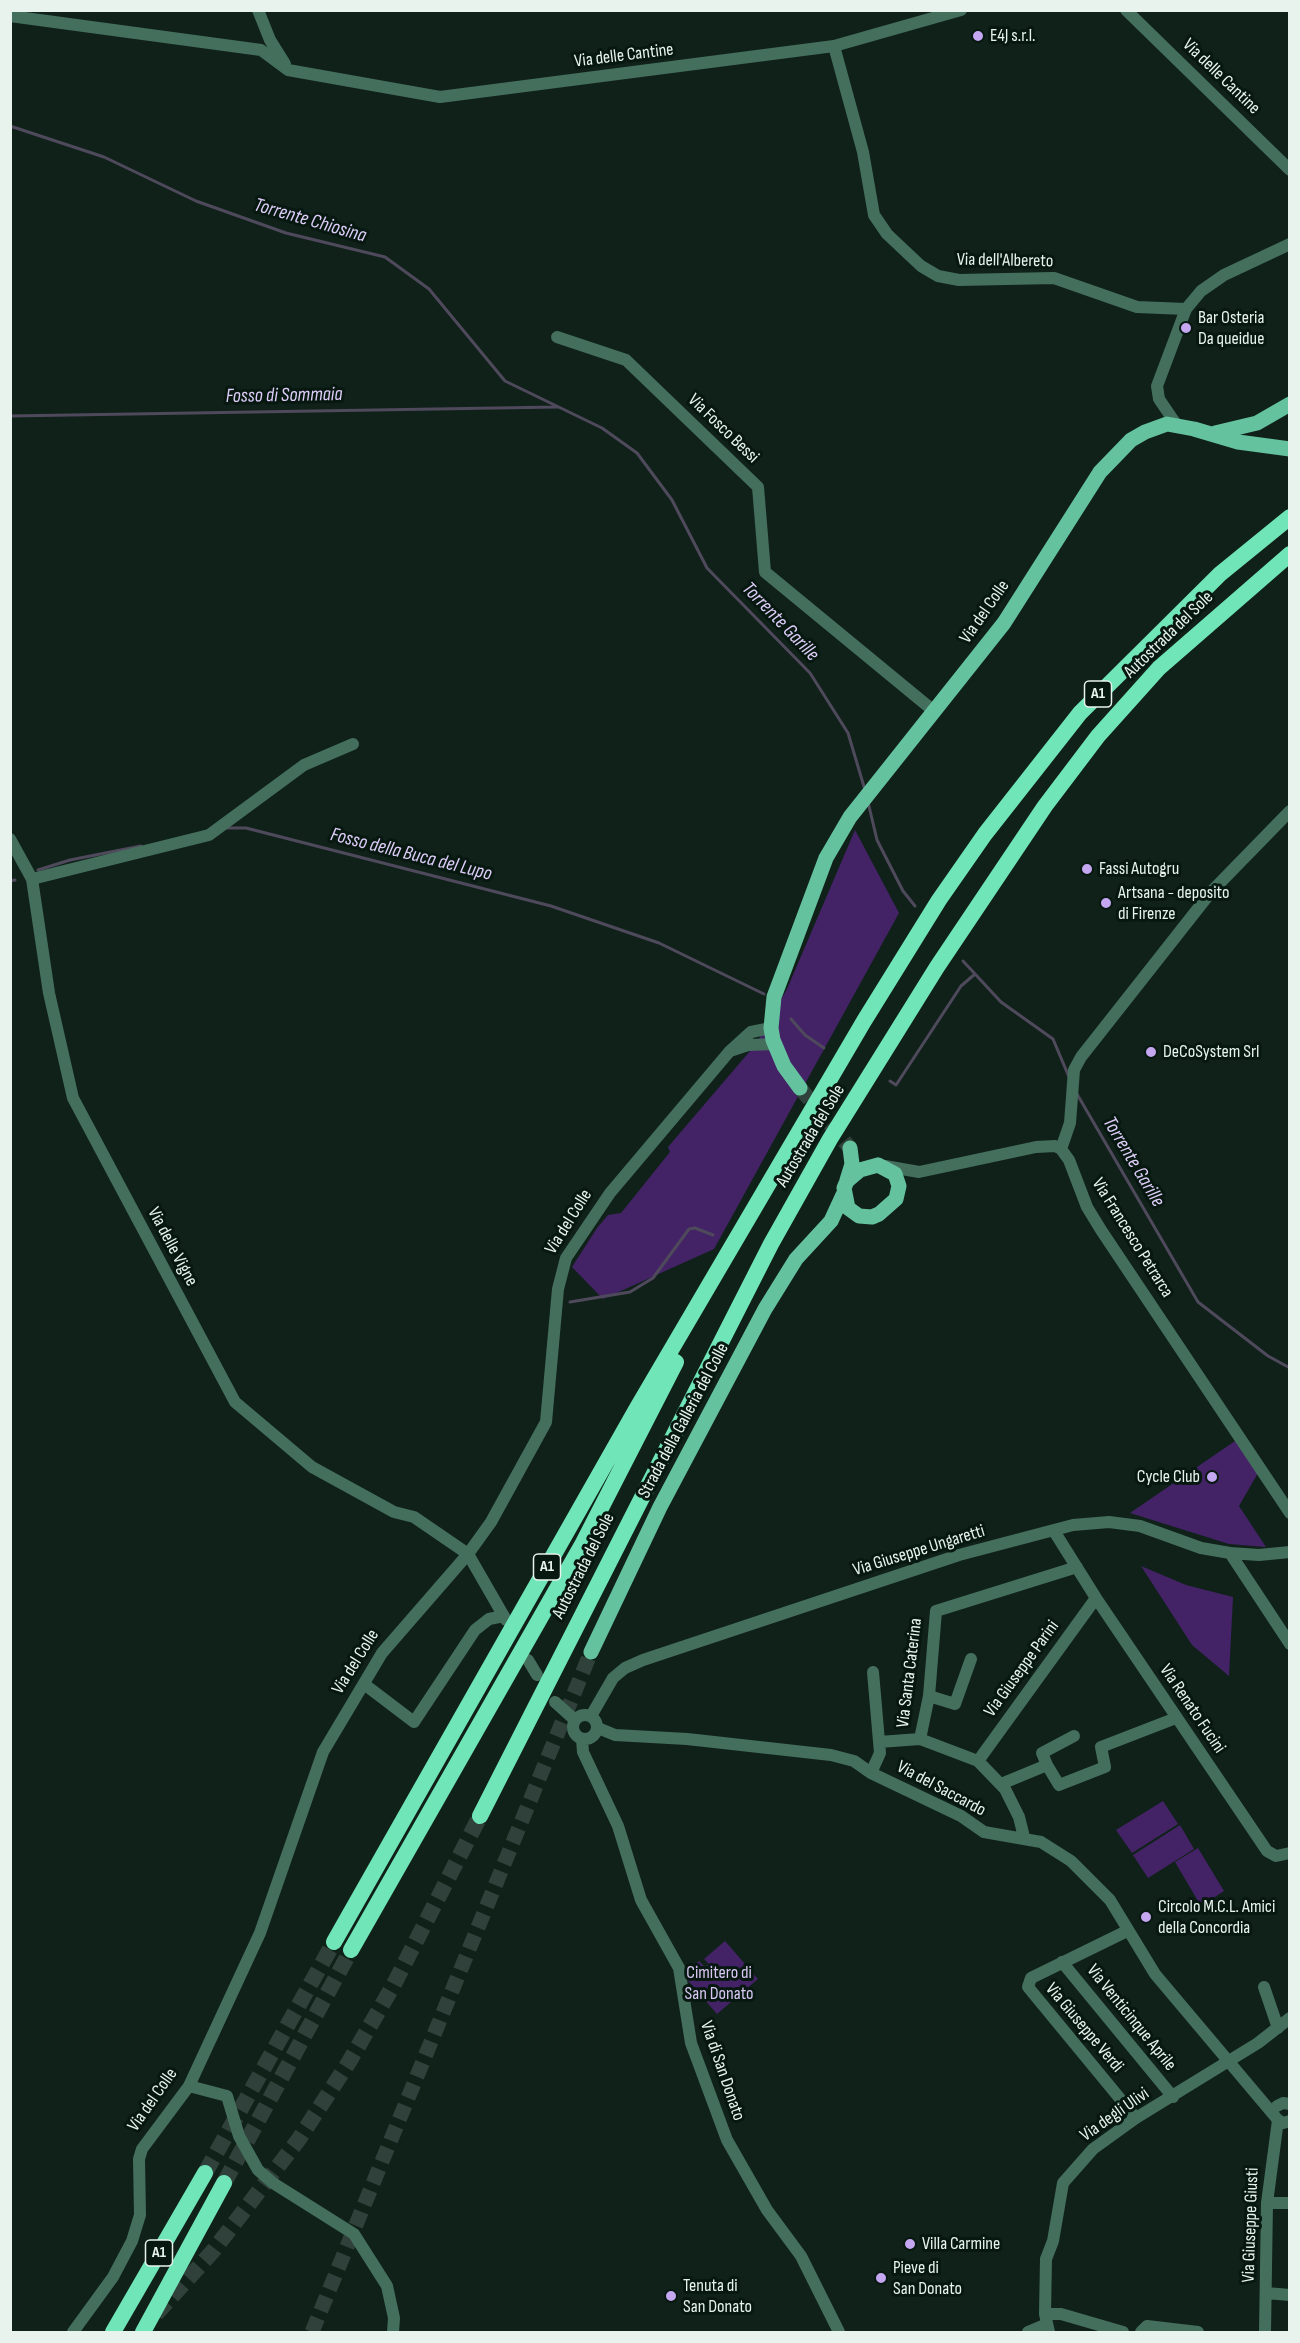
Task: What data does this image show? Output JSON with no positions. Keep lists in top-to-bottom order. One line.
{"streets":{"highway":["Autostrada del Sole","A1"],"main road":["Via del Colle","Strada della Galleria del Colle"],"street":["Via delle Cantine","Via dell'Albereto","Via Fosco Bessi","Via Francesco Petrarca","Via delle Vigne","Via Giuseppe Ungaretti","Via Giuseppe Parini","Via Santa Caterina","Via Renato Fucini","Via del Saccardo","Via Venticinque Aprile","Via Giuseppe Verdi","Via di San Donato","Via degli Ulivi","Via Giuseppe Giusti"]},"crossings":[["Via delle Cantine","Via dell'Albereto"],["Via Fosco Bessi","Via del Colle"],["Via del Colle","Via delle Vigne"],["Via Giuseppe Ungaretti","Via Renato Fucini"],["Via Giuseppe Ungaretti","Via del Saccardo"],["Via Giuseppe Ungaretti","Via di San Donato"],["Via Giuseppe Parini","Via Renato Fucini"],["Via Santa Caterina","Via Renato Fucini"],["Via del Saccardo","Via di San Donato"],["Via del Saccardo","Via degli Ulivi"],["Via del Saccardo","Via Giuseppe Giusti"],["Via Venticinque Aprile","Via Giuseppe Verdi"],["Via Venticinque Aprile","Via degli Ulivi"],["Via Giuseppe Verdi","Via degli Ulivi"]],"water":["Torrente Chiosina","Fosso di Sommaia","Torrente Garille","Fosso della Buca del Lupo"],"parks":["Cimitero di San Donato"],"places":["E4J s.r.l.","Bar Osteria Da queidue","Fassi Autogru","Artsana - deposito di Firenze","DeCoSystem Srl","Cycle Club","Circolo M.C.L. Amici della Concordia","Villa Carmine","Pieve di San Donato","Tenuta di San Donato"]}
